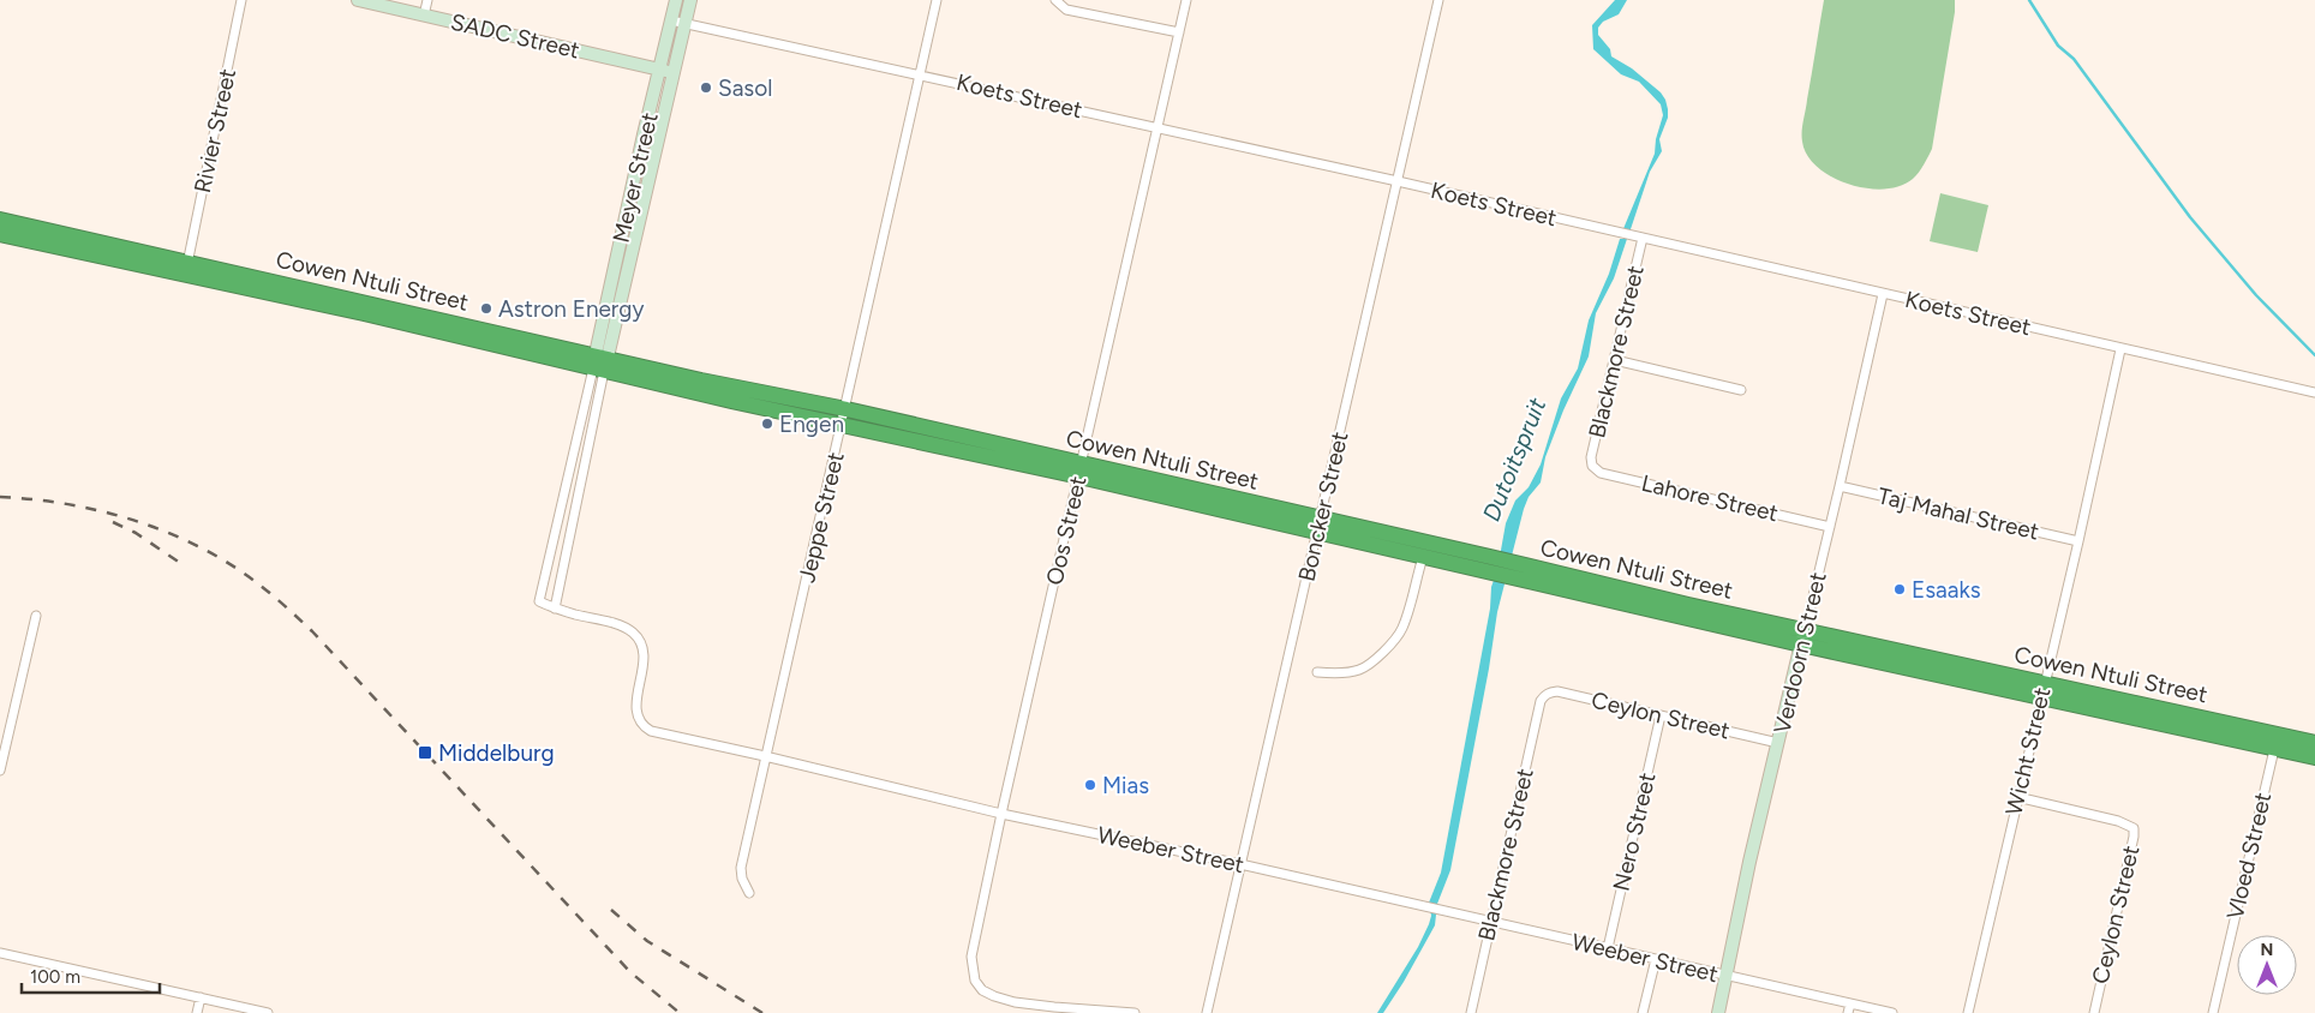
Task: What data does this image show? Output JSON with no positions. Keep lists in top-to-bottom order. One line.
{"streets":{"highway":["Cowen Ntuli Street"],"street":["SADC Street","Koets Street","Rivier Street","Meyer Street","Blackmore Street","Lahore Street","Boncker Street","Taj Mahal Street","Jeppe Street","Oos Street","Verdoorn Street","Ceylon Street","Wicht Street","Nero Street","Weeber Street","Vloed Street"]},"crossings":[["SADC Street","Meyer Street"],["Koets Street","Meyer Street"],["Koets Street","Blackmore Street"],["Koets Street","Boncker Street"],["Koets Street","Jeppe Street"],["Koets Street","Oos Street"],["Koets Street","Verdoorn Street"],["Koets Street","Wicht Street"],["Rivier Street","Cowen Ntuli Street"],["Meyer Street","Cowen Ntuli Street"],["Meyer Street","Weeber Street"],["Cowen Ntuli Street","Boncker Street"],["Cowen Ntuli Street","Jeppe Street"],["Cowen Ntuli Street","Oos Street"],["Cowen Ntuli Street","Verdoorn Street"],["Cowen Ntuli Street","Wicht Street"],["Cowen Ntuli Street","Vloed Street"],["Blackmore Street","Lahore Street"],["Blackmore Street","Ceylon Street"],["Blackmore Street","Weeber Street"],["Lahore Street","Verdoorn Street"],["Boncker Street","Weeber Street"],["Taj Mahal Street","Verdoorn Street"],["Taj Mahal Street","Wicht Street"],["Jeppe Street","Weeber Street"],["Oos Street","Weeber Street"],["Verdoorn Street","Ceylon Street"],["Verdoorn Street","Weeber Street"],["Ceylon Street","Wicht Street"],["Ceylon Street","Nero Street"],["Nero Street","Weeber Street"]],"water":["Dutoitspruit"],"places":{"other":["Sasol","Astron Energy","Engen","Esaaks","Mias"],"transit":["Middelburg"]},"scale_bar":"100 m","north":"top"}
